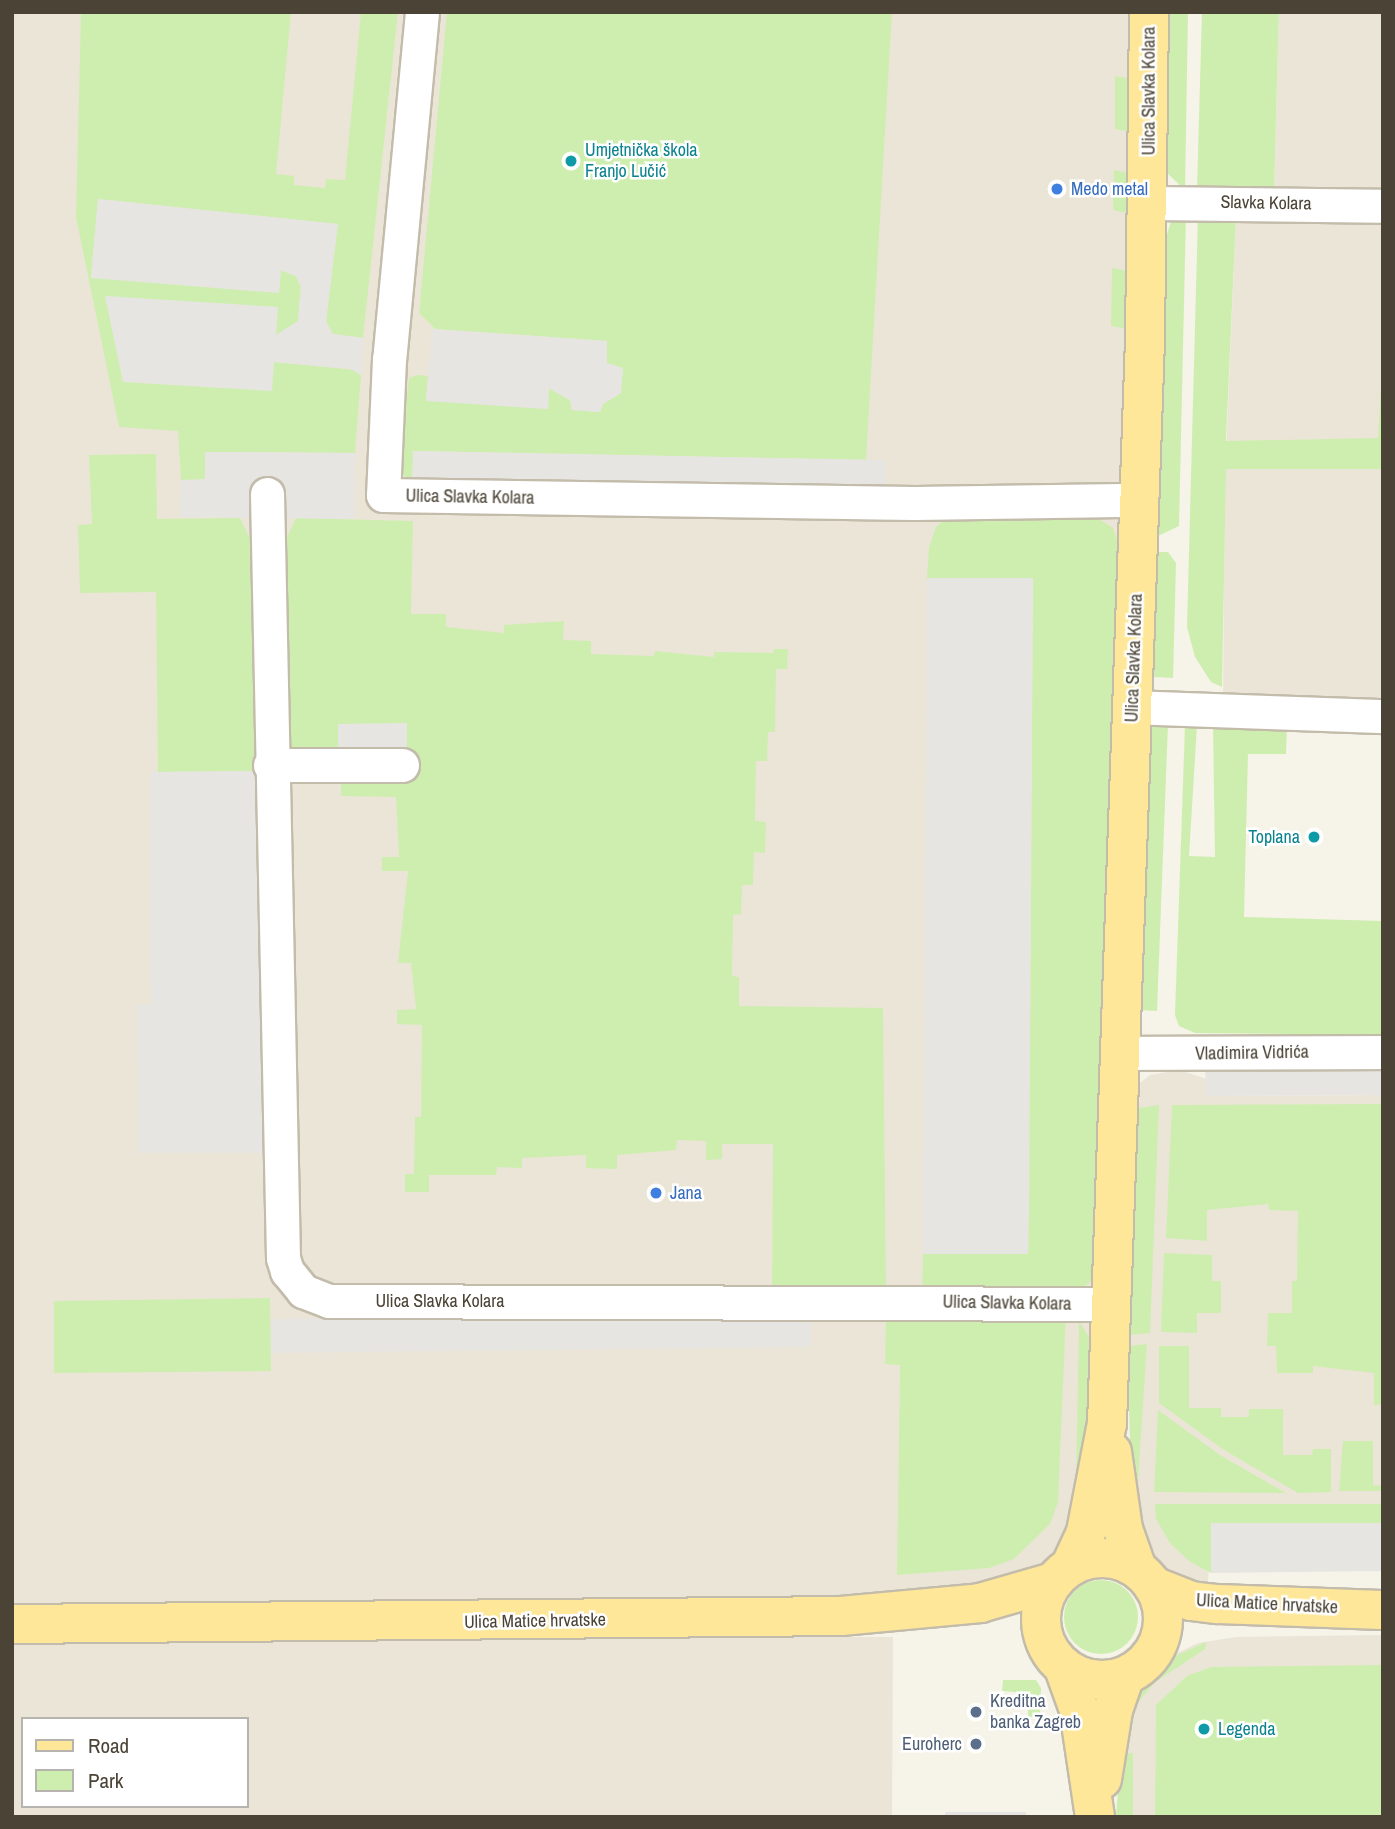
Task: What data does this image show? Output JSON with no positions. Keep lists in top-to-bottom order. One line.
{"streets":{"main road":["Ulica Slavka Kolara","Ulica Matice hrvatske"],"street":["Slavka Kolara","Vladimira Vidrića"]},"crossings":[["Ulica Slavka Kolara","Slavka Kolara"],["Ulica Slavka Kolara","Vladimira Vidrića"],["Ulica Slavka Kolara","Ulica Matice hrvatske"]],"places":["Umjetnička škola Franjo Lučić","Medo metal","Toplana","Jana","Kreditna banka Zagreb","Legenda","Euroherc"],"legend":["Road","Park"]}
